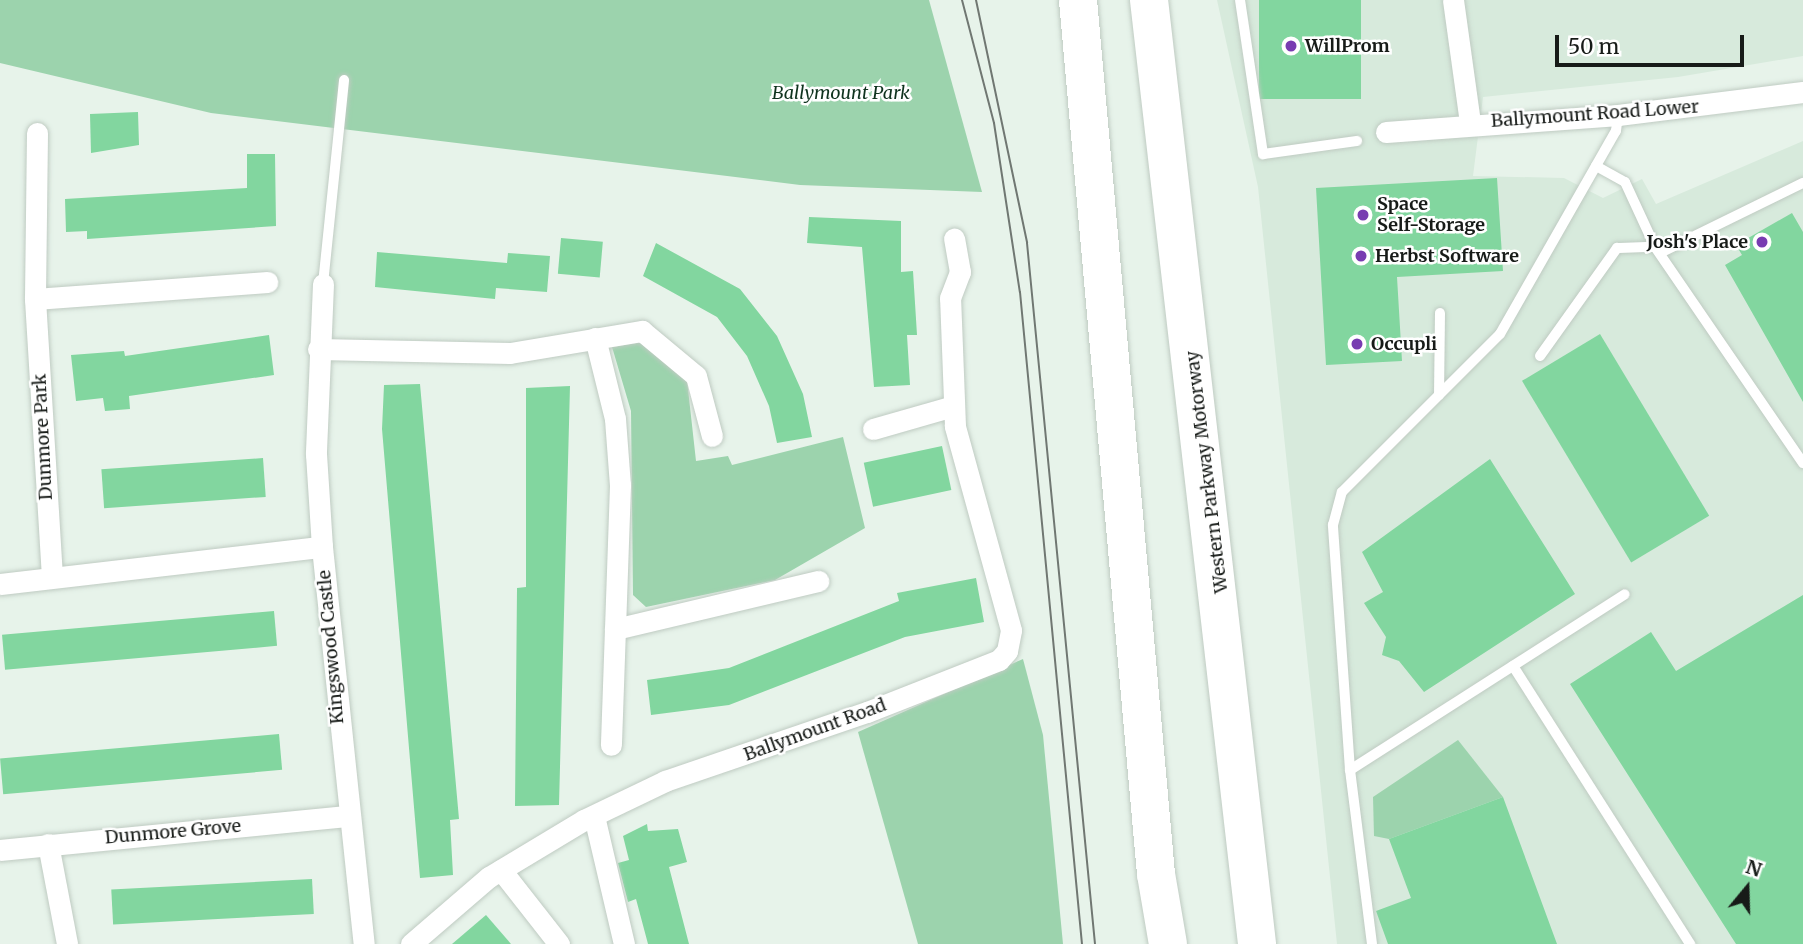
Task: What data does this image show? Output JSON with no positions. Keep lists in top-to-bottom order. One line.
{"streets":{"highway":["Western Parkway Motorway"],"street":["Ballymount Road Lower","Dunmore Park","Kingswood Castle","Ballymount Road","Dunmore Grove"]},"crossings":[["Kingswood Castle","Dunmore Grove"]],"parks":["Ballymount Park"],"places":["WillProm","Space Self-Storage","Josh's Place","Herbst Software","Occupli"],"scale_bar":"50 m","north":"top"}
